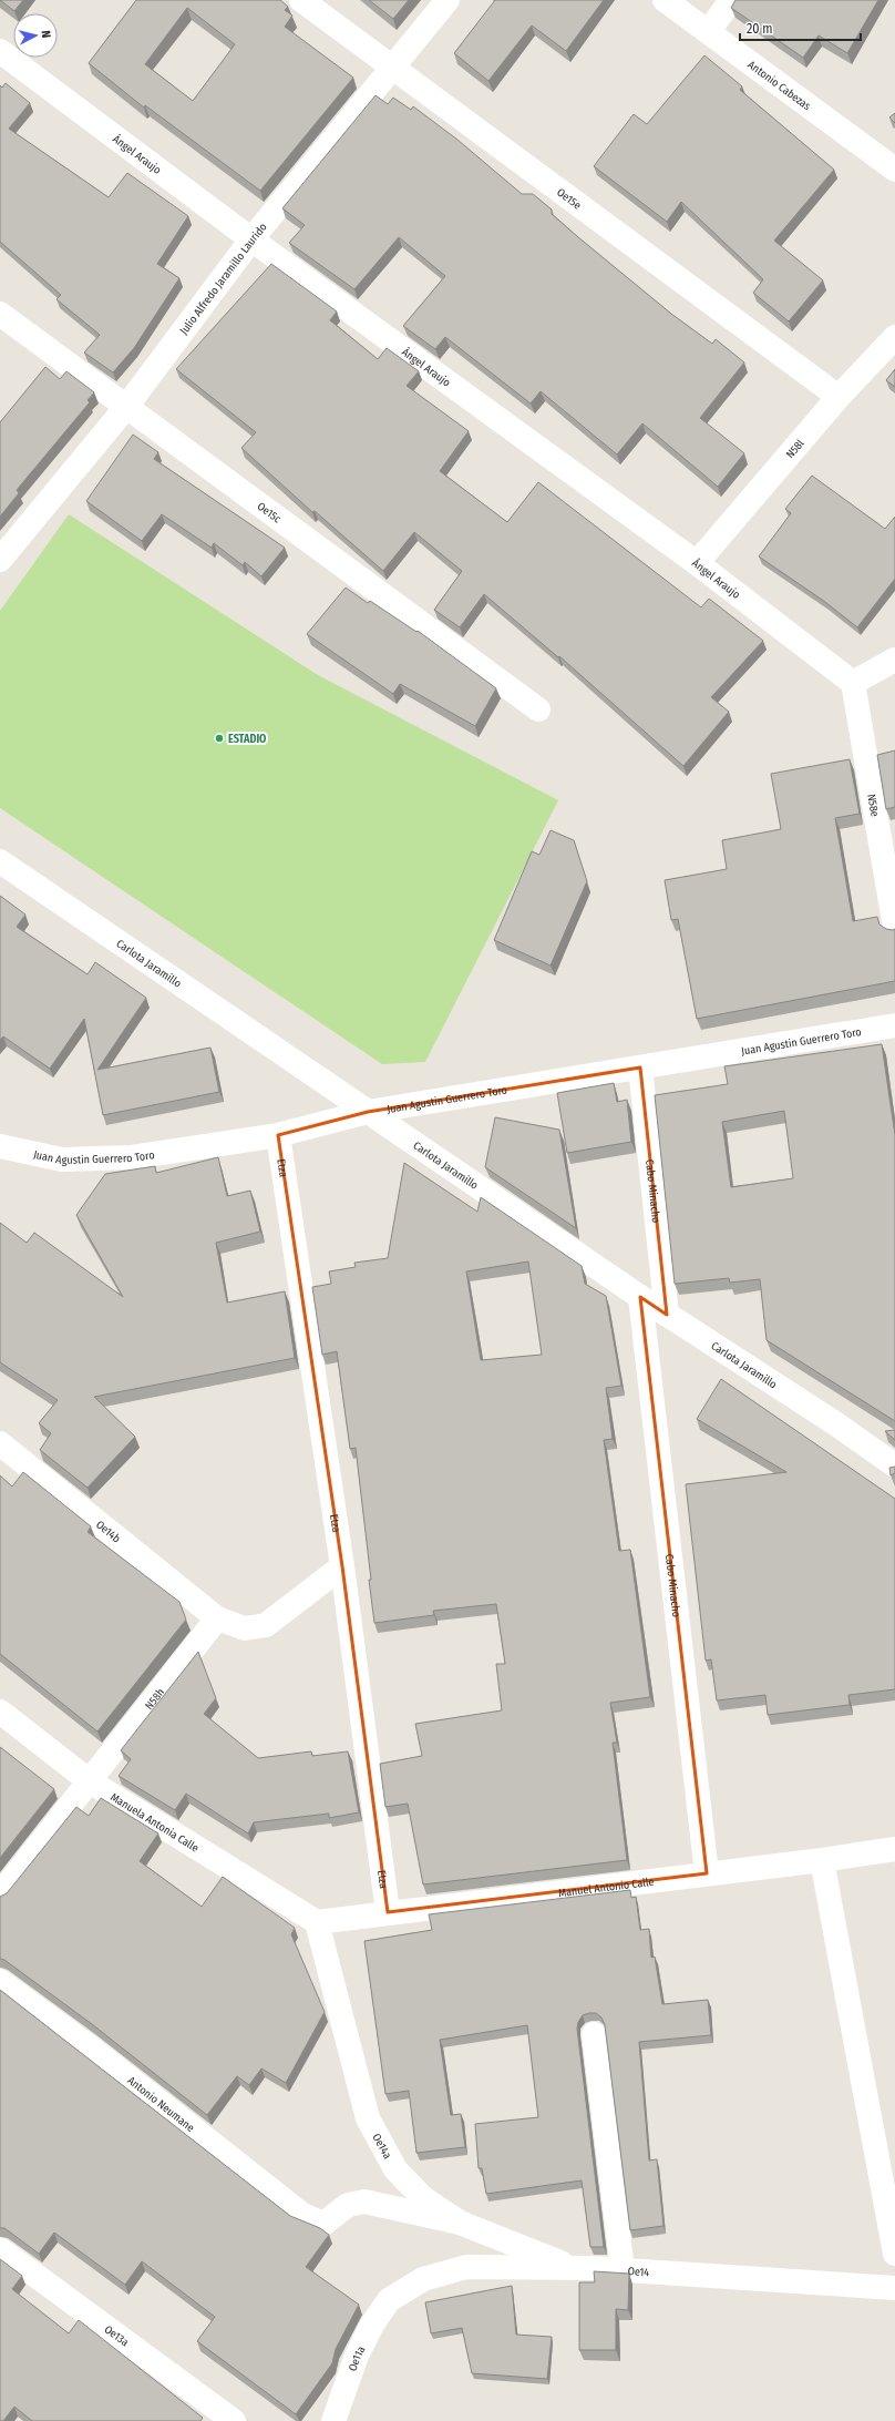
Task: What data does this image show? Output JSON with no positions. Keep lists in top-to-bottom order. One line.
{"streets":{"street":["Antonio Cabezas","Ángel Araujo","Oe15e","Julio Alfredo Jaramillo Laurido","N58l","Oe15c","N58e","Carlota Jaramillo","Juan Agustin Guerrero Toro","Etza","Cabo Minacho","Oe14b","N58h","Manuela Antonia Calle","Manuel Antonio Calle","Antonio Neumane","Oe14a","Oe14","Oe13a","Oe11a"]},"crossings":[["Ángel Araujo","Julio Alfredo Jaramillo Laurido"],["Ángel Araujo","N58l"],["Ángel Araujo","N58e"],["Oe15e","Julio Alfredo Jaramillo Laurido"],["Oe15e","N58l"],["Julio Alfredo Jaramillo Laurido","Oe15c"],["Carlota Jaramillo","Juan Agustin Guerrero Toro"],["Carlota Jaramillo","Cabo Minacho"],["Juan Agustin Guerrero Toro","Etza"],["Juan Agustin Guerrero Toro","Cabo Minacho"],["Etza","Manuel Antonio Calle"],["Cabo Minacho","Manuel Antonio Calle"],["Oe14b","N58h"],["N58h","Manuela Antonia Calle"],["Manuela Antonia Calle","Manuel Antonio Calle"],["Manuela Antonia Calle","Oe14a"],["Manuel Antonio Calle","Oe14a"],["Antonio Neumane","Oe14a"],["Oe14a","Oe14"],["Oe14","Oe11a"]],"places":["ESTADIO"],"scale_bar":"20 m","north":"right"}
